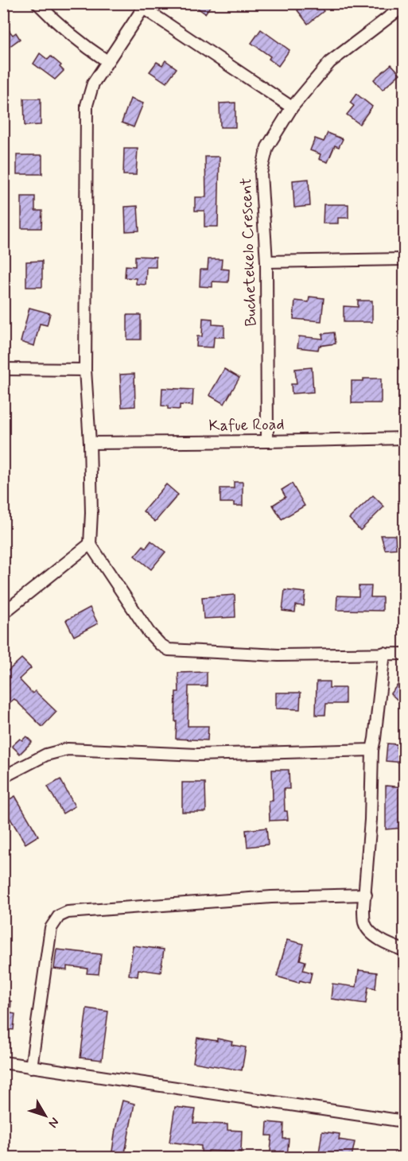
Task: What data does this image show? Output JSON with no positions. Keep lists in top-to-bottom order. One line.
{"streets":{"street":["Buchetekelo Crescent","Kafue Road"]},"crossings":[["Buchetekelo Crescent","Kafue Road"]],"north":"bottom right"}
